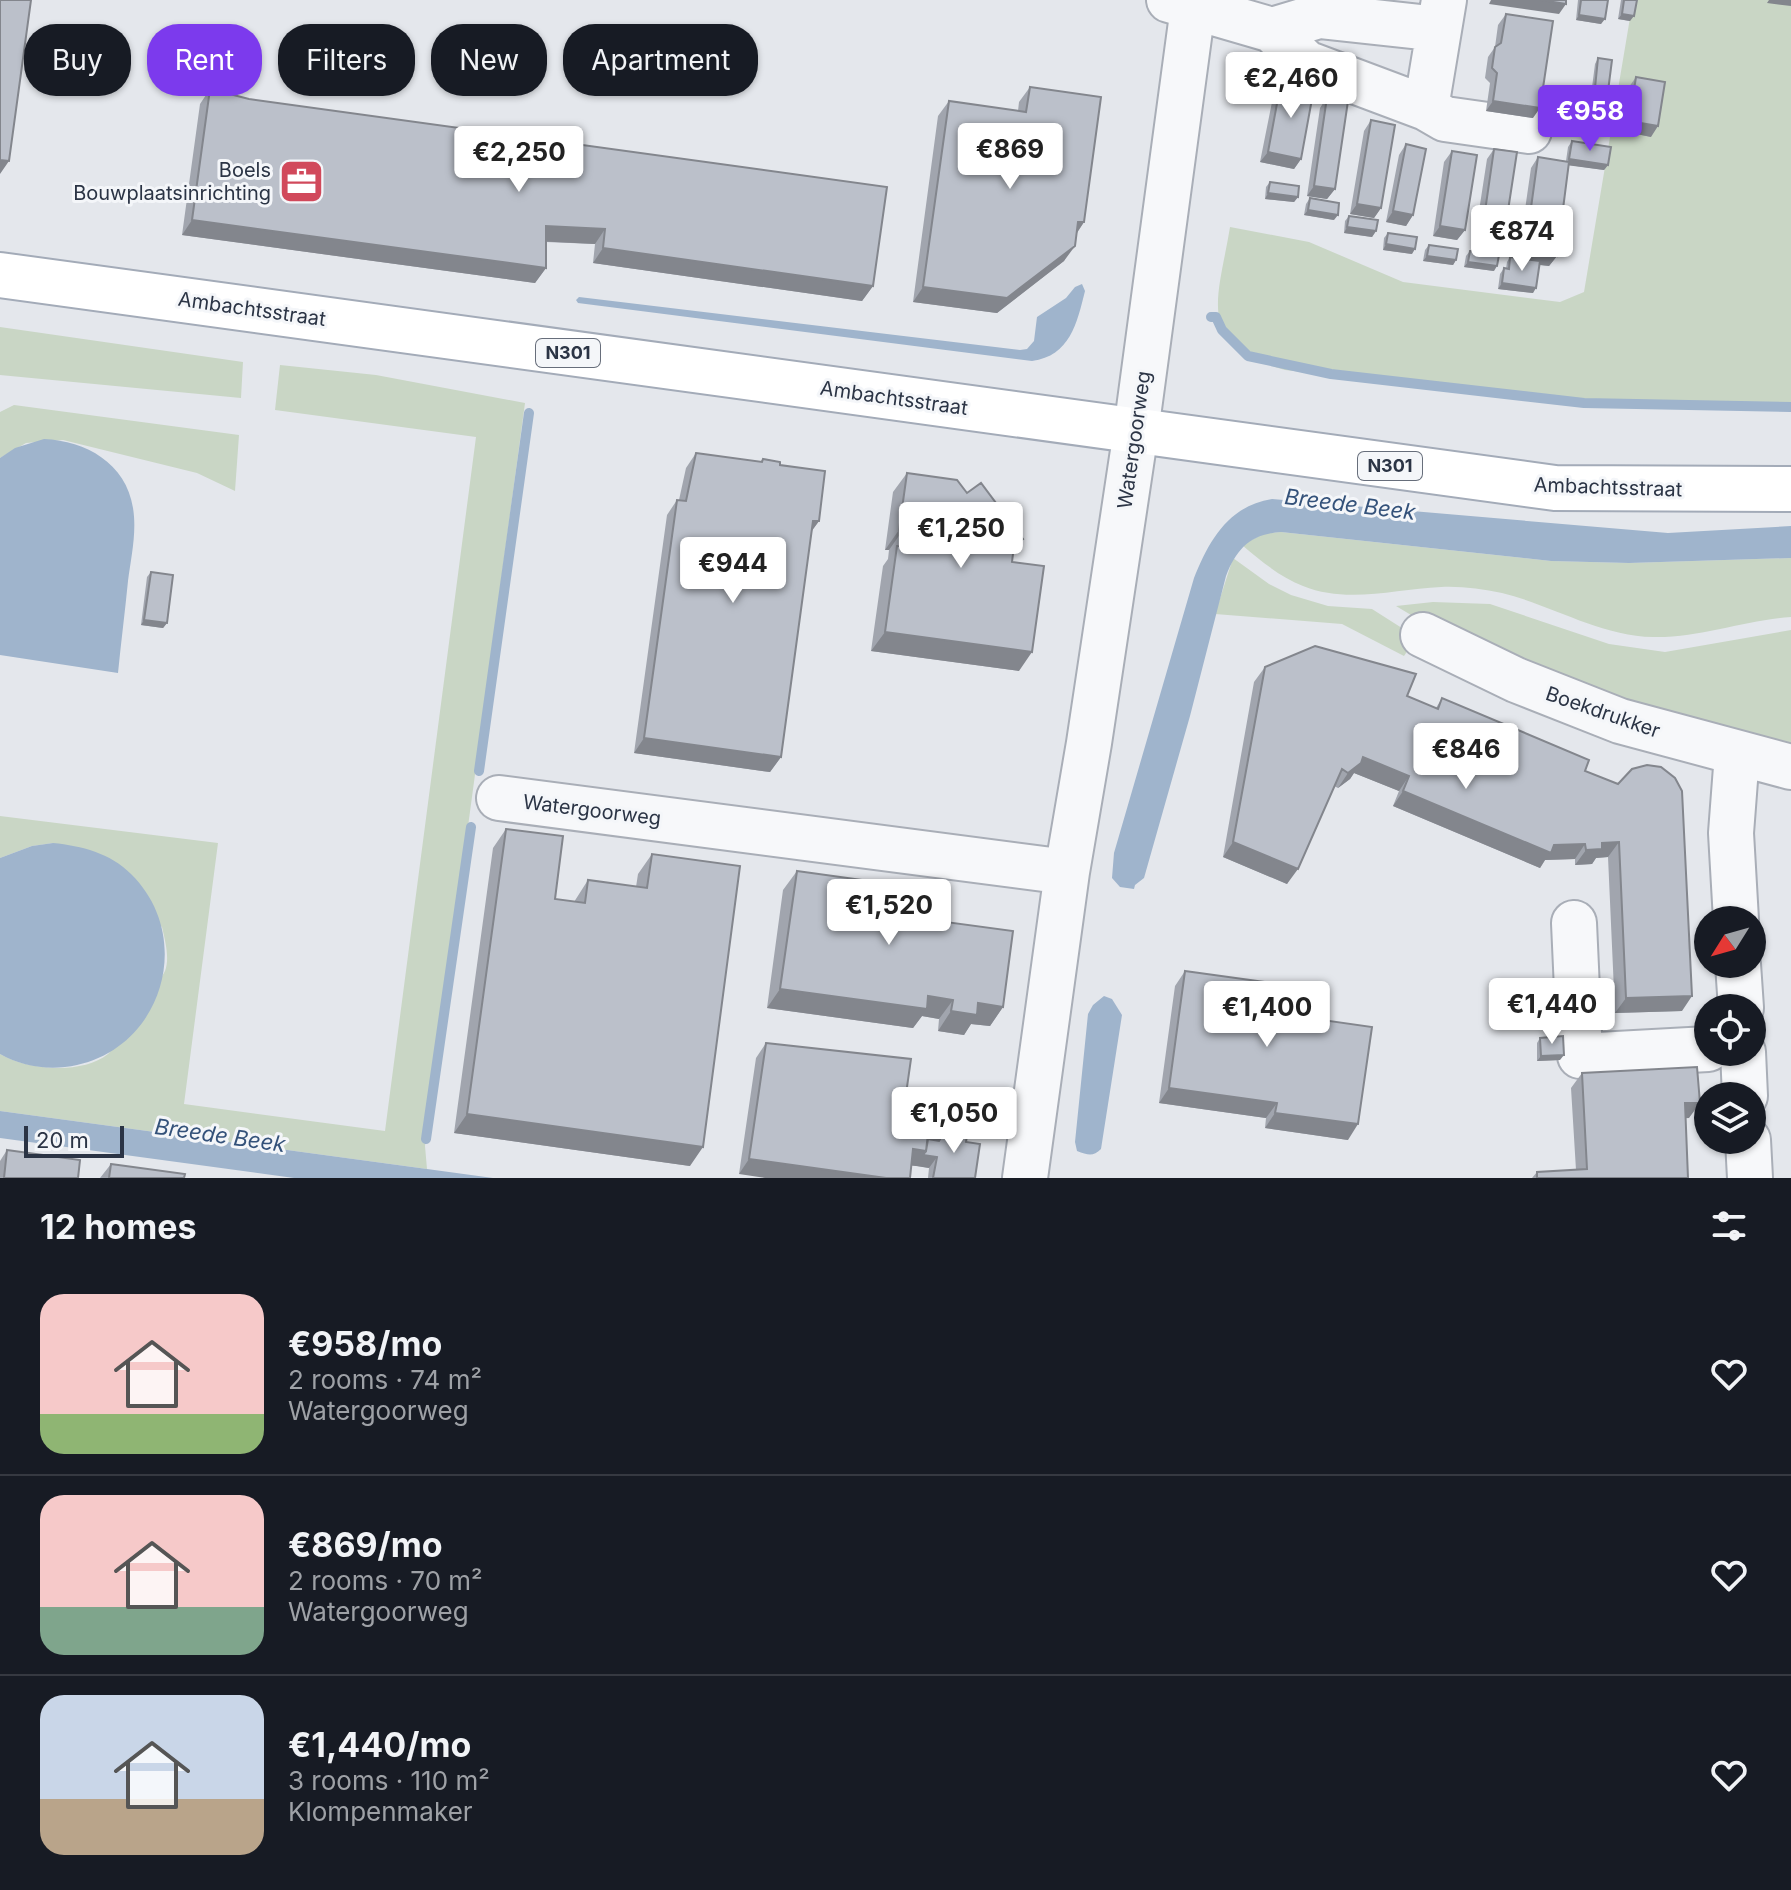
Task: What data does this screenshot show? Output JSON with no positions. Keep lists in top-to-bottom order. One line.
{"streets":{"main road":["Ambachtsstraat","N301"],"street":["Watergoorweg","Boekdrukker"]},"crossings":[["Ambachtsstraat","Watergoorweg"]],"water":["Breede Beek"],"places":{"office":["Boels Bouwplaatsinrichting"]},"scale_bar":"20 m","north":"bottom left","page":{"chip":["Buy","Rent","Filters","New","Apartment"],"price":["€2,460","€958","€869","€2,250","€874","€1,250","€944","€846","€1,520","€1,440","€1,400","€1,050"],"scale":"20 m","heading":"12 homes","list":[{"name":"€958/mo","note":"2 rooms · 74 m² · Watergoorweg"},{"name":"€869/mo","note":"2 rooms · 70 m² · Watergoorweg"},{"name":"€1,440/mo","note":"3 rooms · 110 m² · Klompenmaker"}]}}
